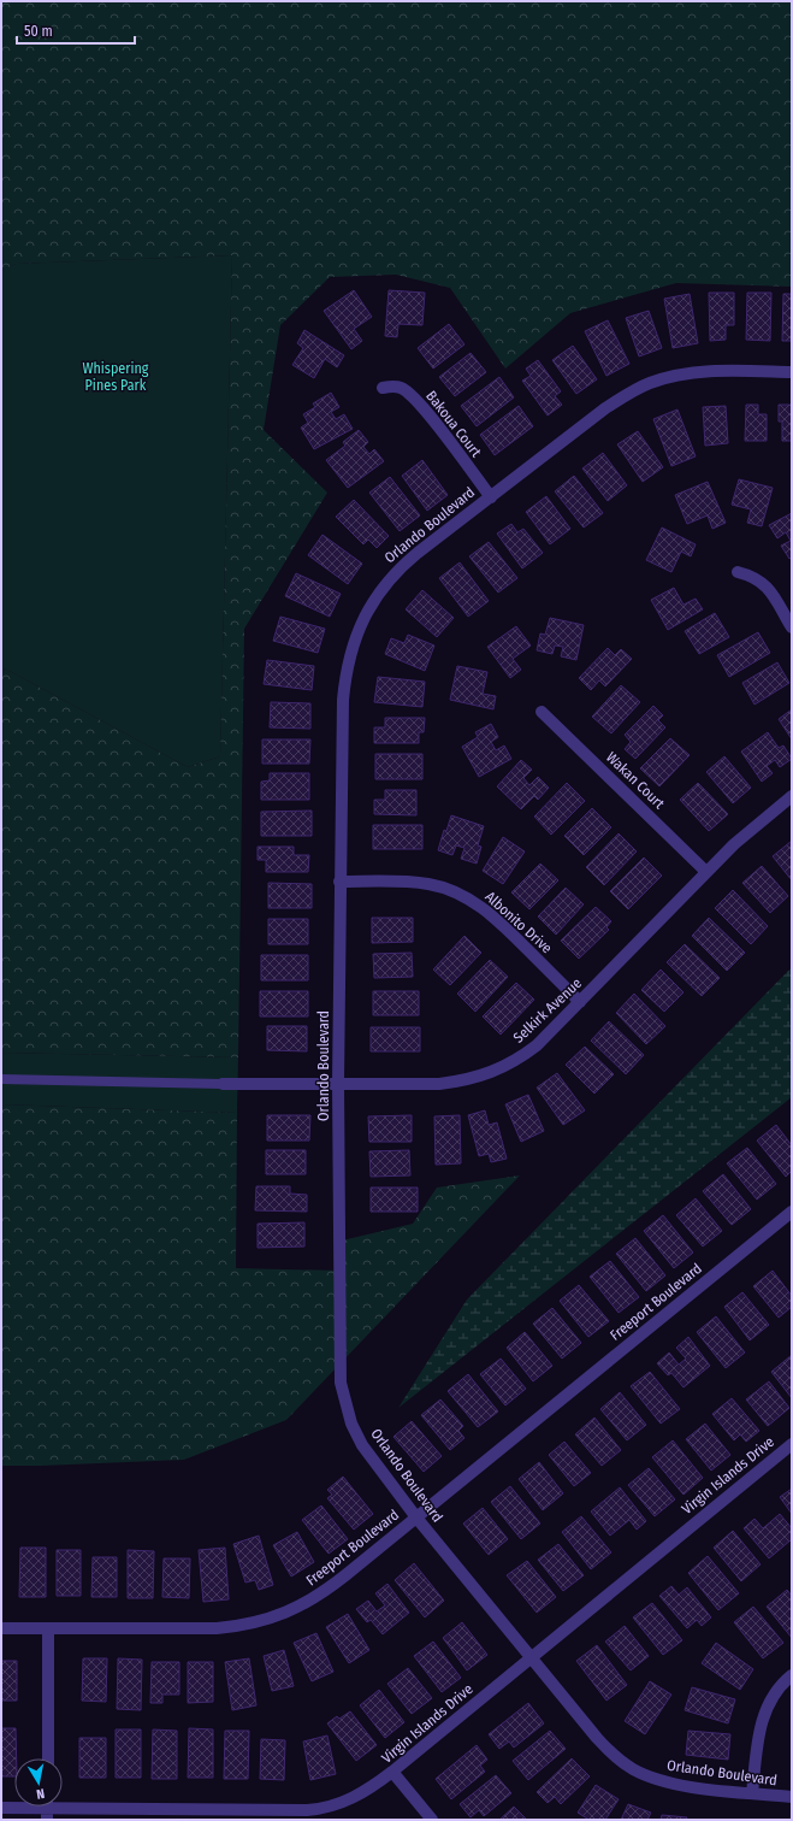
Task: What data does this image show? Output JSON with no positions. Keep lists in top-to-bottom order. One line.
{"streets":{"street":["Bakoua Court","Orlando Boulevard","Wakan Court","Albonito Drive","Selkirk Avenue","Freeport Boulevard","Virgin Islands Drive"]},"crossings":[["Bakoua Court","Orlando Boulevard"],["Orlando Boulevard","Albonito Drive"],["Orlando Boulevard","Selkirk Avenue"],["Orlando Boulevard","Freeport Boulevard"],["Orlando Boulevard","Virgin Islands Drive"],["Wakan Court","Selkirk Avenue"],["Albonito Drive","Selkirk Avenue"]],"parks":["Whispering Pines Park"],"scale_bar":"50 m","north":"bottom"}
